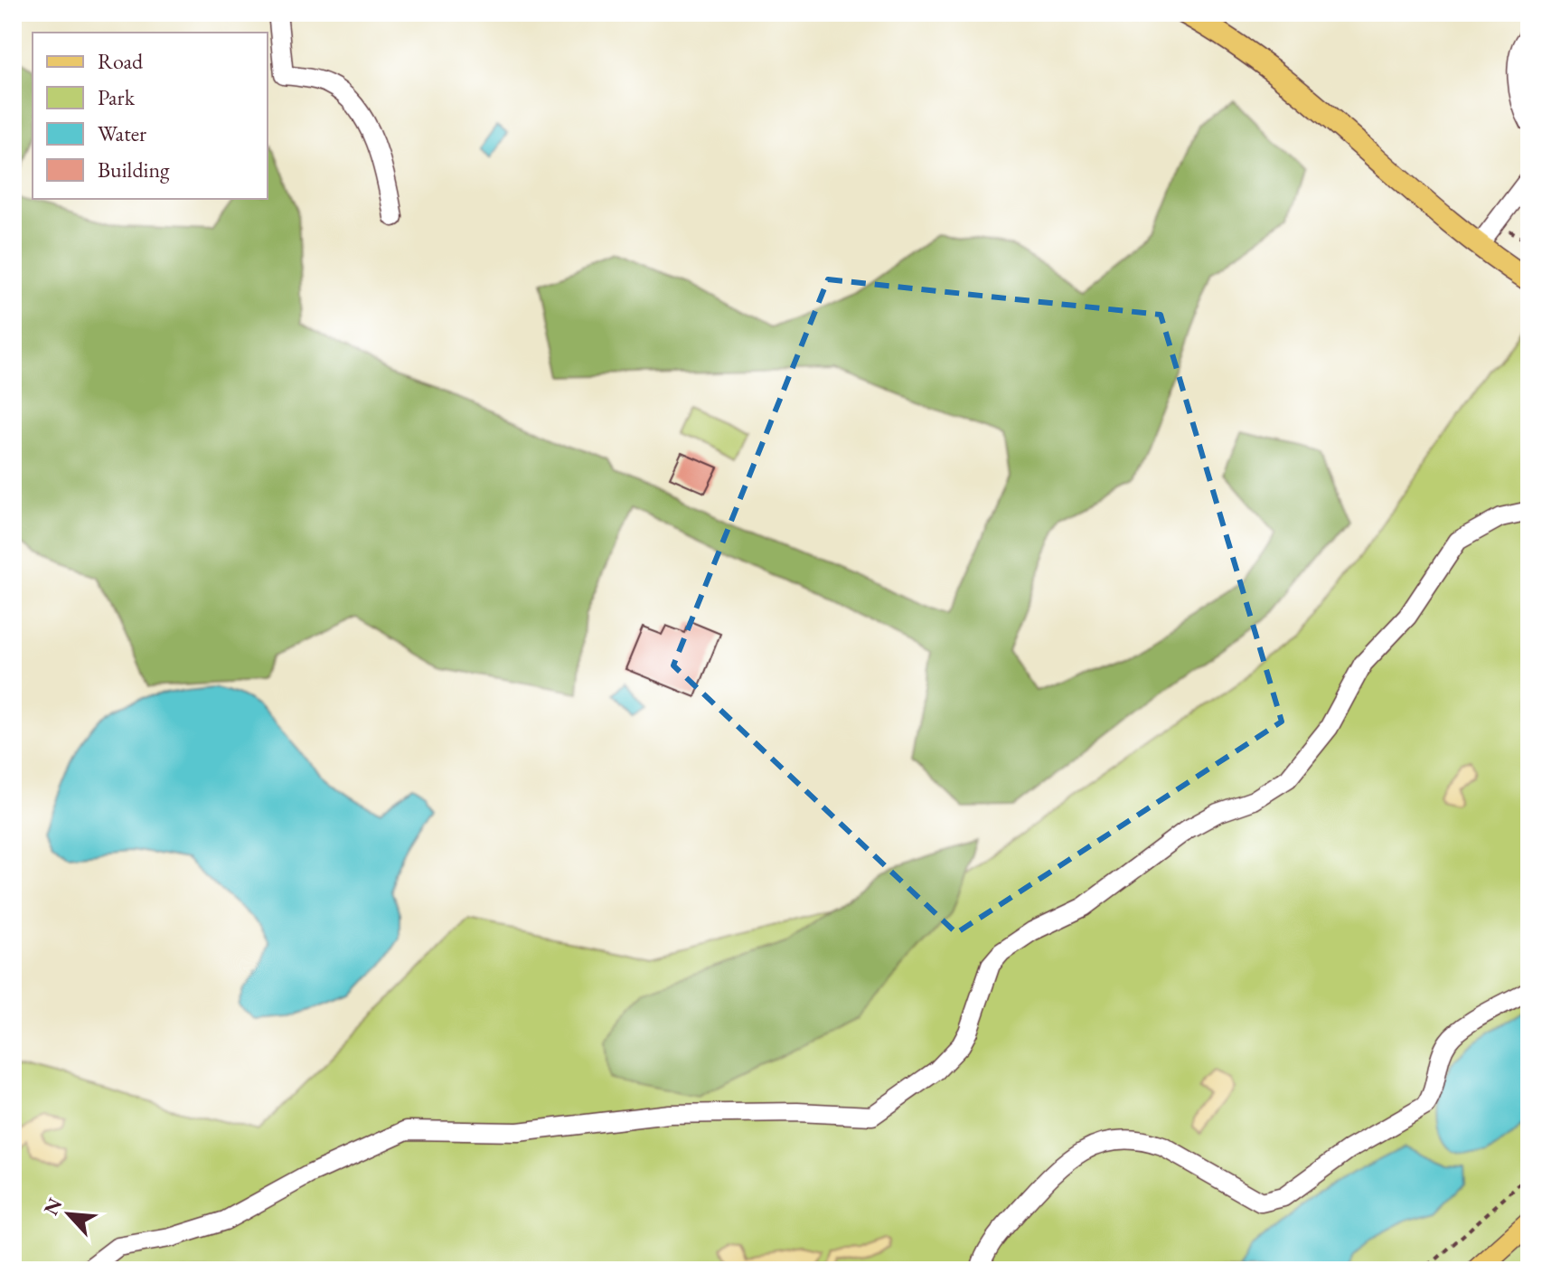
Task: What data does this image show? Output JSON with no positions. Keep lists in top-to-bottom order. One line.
{"legend":["Road","Park","Water","Building"],"north":"top left"}
